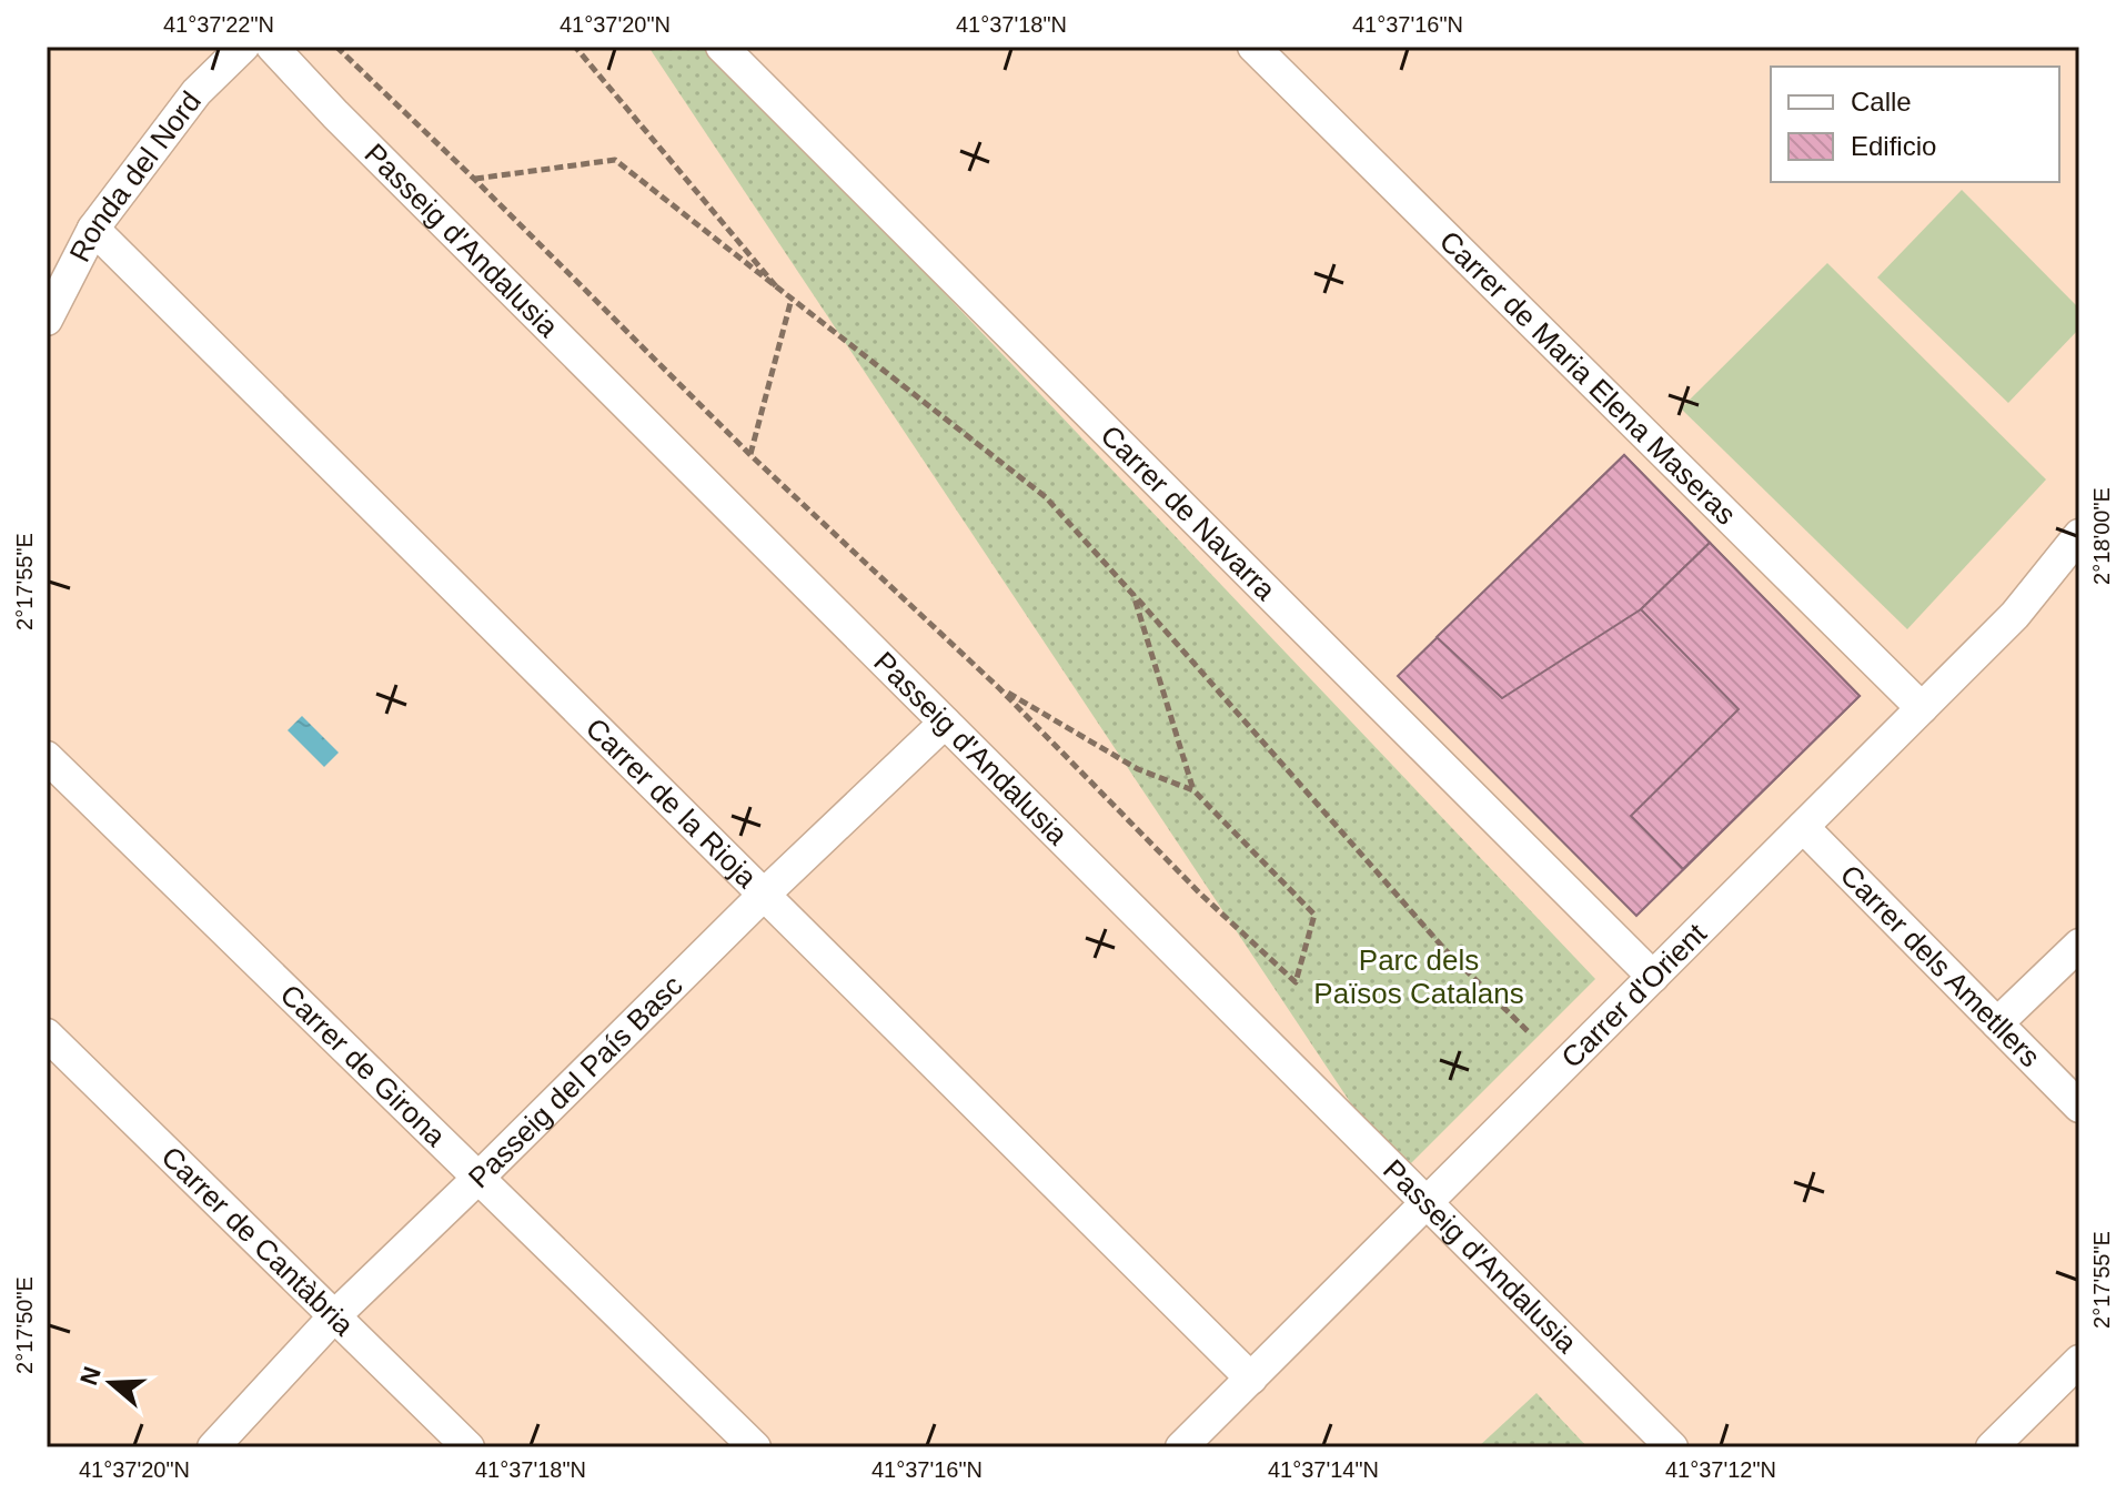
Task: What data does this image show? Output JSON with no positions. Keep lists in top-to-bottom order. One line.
{"streets":{"street":["Ronda del Nord","Passeig d'Andalusia","Carrer de Maria Elena Maseras","Carrer de Navarra","Carrer de la Rioja","Carrer dels Ametllers","Carrer d'Orient","Carrer de Girona","Passeig del País Basc","Carrer de Cantàbria"]},"crossings":[["Ronda del Nord","Carrer de la Rioja"],["Passeig d'Andalusia","Carrer d'Orient"],["Passeig d'Andalusia","Passeig del País Basc"],["Carrer de Maria Elena Maseras","Carrer d'Orient"],["Carrer de Navarra","Carrer d'Orient"],["Carrer de la Rioja","Carrer d'Orient"],["Carrer de la Rioja","Passeig del País Basc"],["Carrer dels Ametllers","Carrer d'Orient"],["Carrer de Girona","Passeig del País Basc"],["Passeig del País Basc","Carrer de Cantàbria"]],"parks":["Parc dels Països Catalans"],"legend":["Calle","Edificio"],"north":"left","coordinates":["41°37'22\"N","41°37'20\"N","41°37'18\"N","41°37'16\"N","2°18'00\"E","2°17'55\"E","2°17'50\"E","41°37'14\"N","41°37'12\"N"]}
